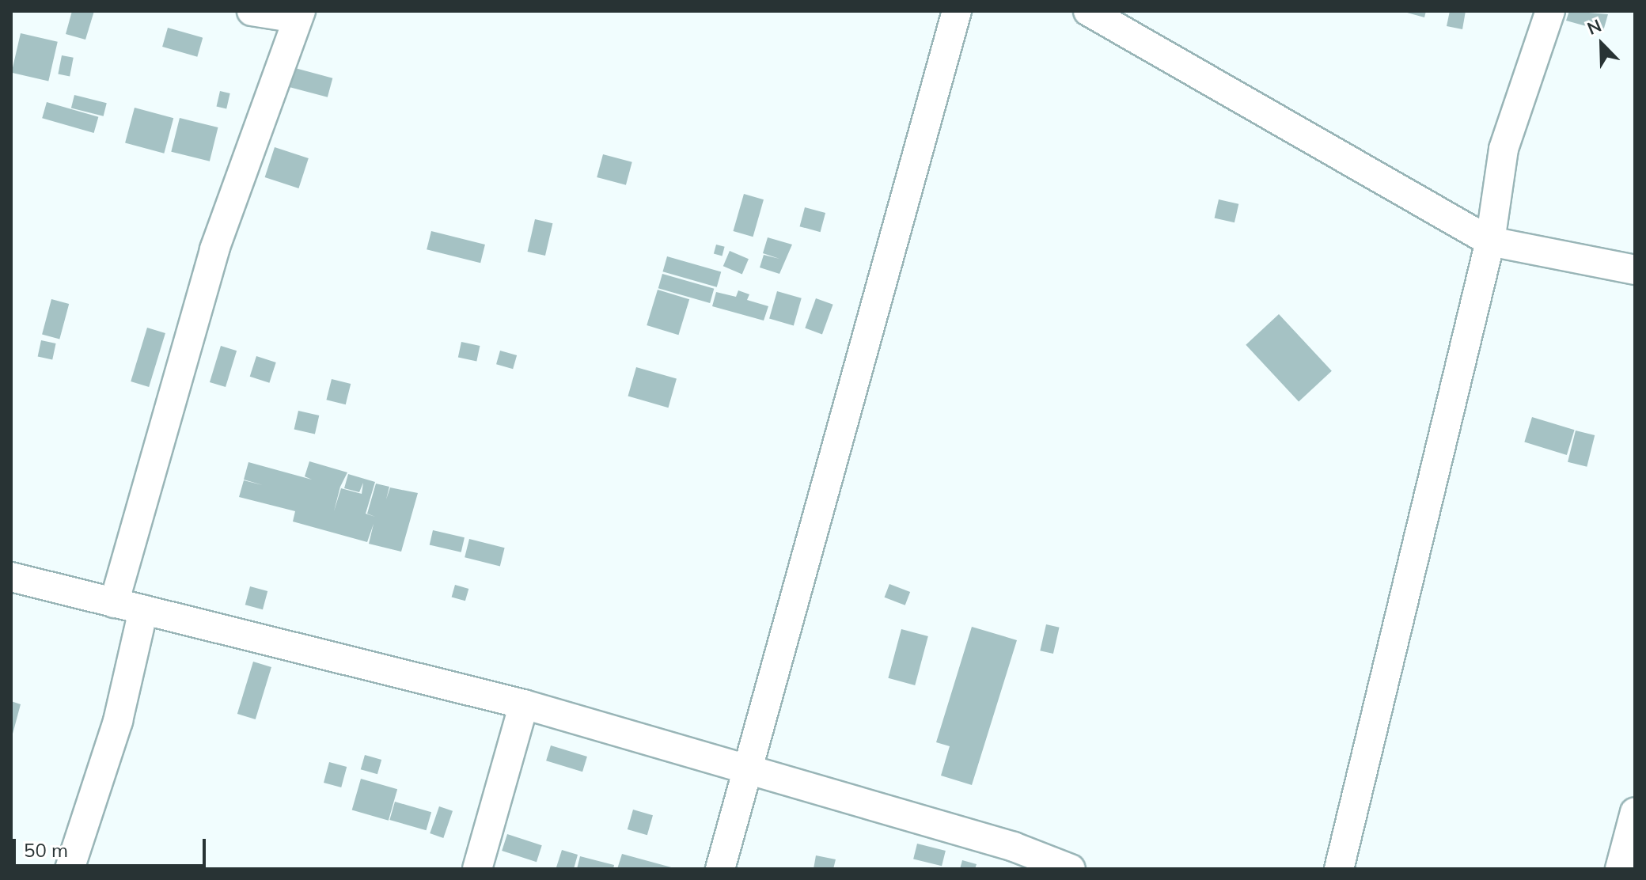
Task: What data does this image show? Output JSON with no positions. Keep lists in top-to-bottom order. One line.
{"scale_bar":"50 m","north":"top left"}
